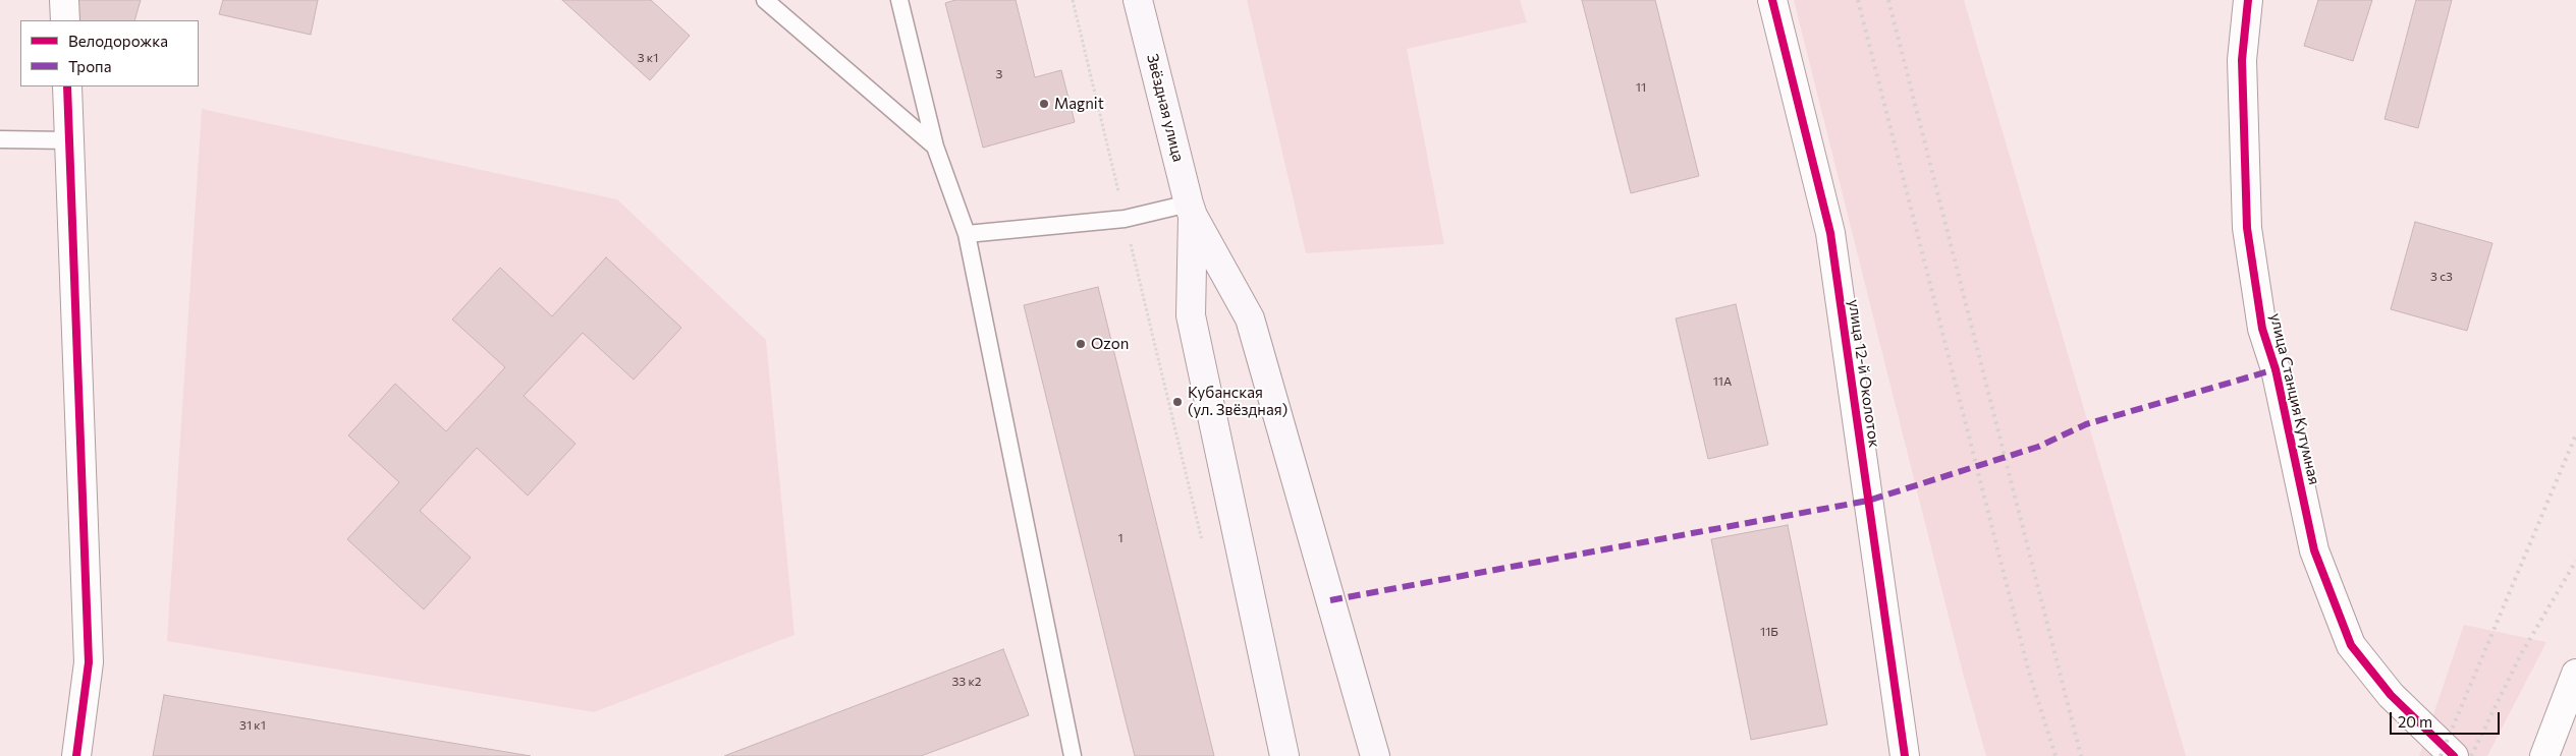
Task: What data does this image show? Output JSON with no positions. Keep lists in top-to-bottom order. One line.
{"streets":{"main road":["Звёздная улица"],"street":["улица 12-й Околоток","улица Станция Кутумная"]},"places":["Magnit","Ozon","Кубанская (ул. Звёздная)"],"house_numbers":["3 к1","3","11","3 с3","11А","1","11Б","33 к2","31 к1"],"legend":["Велодорожка","Тропа"],"scale_bar":"20 m"}
